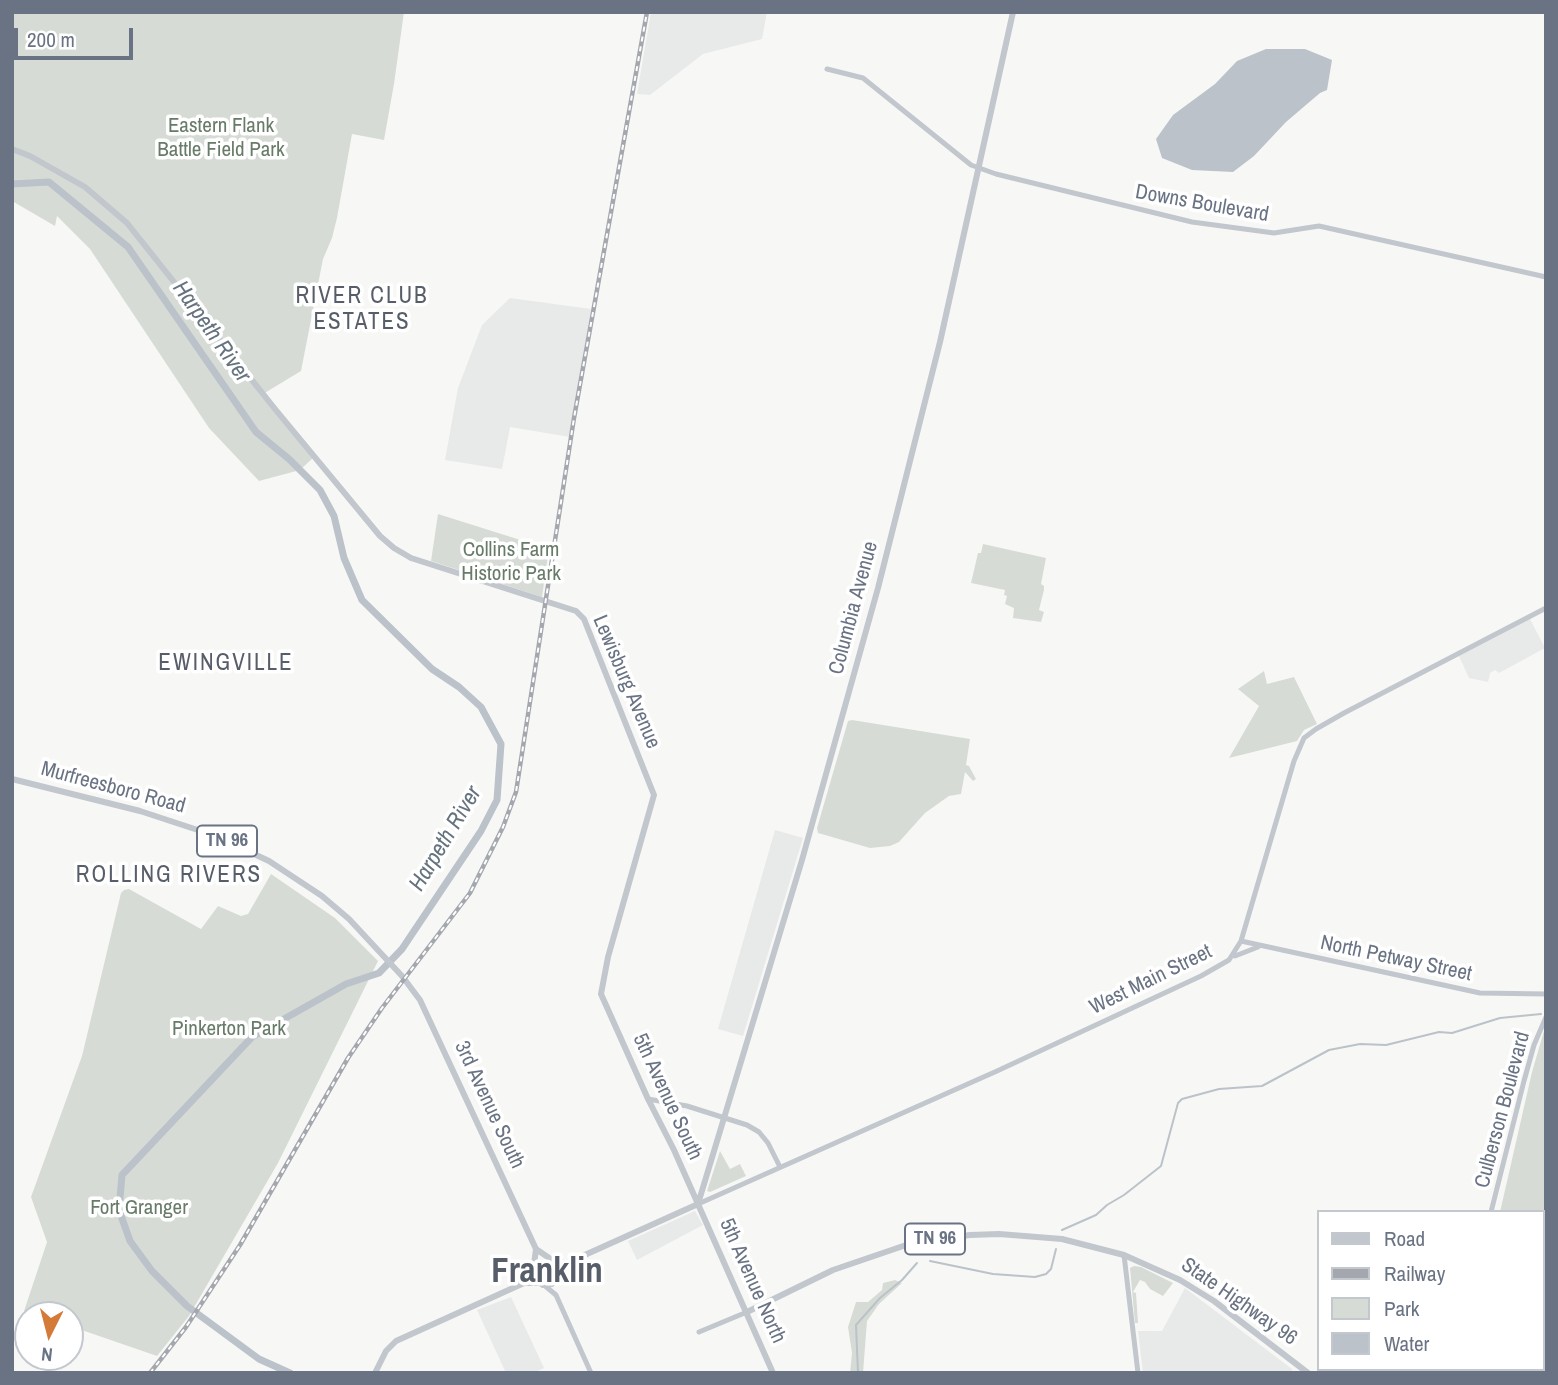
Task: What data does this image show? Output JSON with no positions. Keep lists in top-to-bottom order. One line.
{"streets":{"main road":["Columbia Avenue","Lewisburg Avenue","Murfreesboro Road","TN 96","5th Avenue South","3rd Avenue South","5th Avenue North","State Highway 96"],"street":["Downs Boulevard","North Petway Street","West Main Street","Culberson Boulevard"]},"crossings":[["Downs Boulevard","Columbia Avenue"],["Columbia Avenue","West Main Street"],["Columbia Avenue","5th Avenue South"],["Columbia Avenue","5th Avenue North"],["Lewisburg Avenue","5th Avenue South"],["Murfreesboro Road","3rd Avenue South"],["TN 96","3rd Avenue South"],["North Petway Street","West Main Street"],["West Main Street","5th Avenue South"],["West Main Street","5th Avenue North"],["5th Avenue South","5th Avenue North"],["5th Avenue North","State Highway 96"]],"districts":["RIVER CLUB ESTATES","EWINGVILLE","ROLLING RIVERS","Franklin"],"water":["Harpeth River"],"parks":["Eastern Flank Battle Field Park","Collins Farm Historic Park","Pinkerton Park","Fort Granger"],"legend":["Road","Railway","Park","Water"],"scale_bar":"200 m","north":"bottom"}
